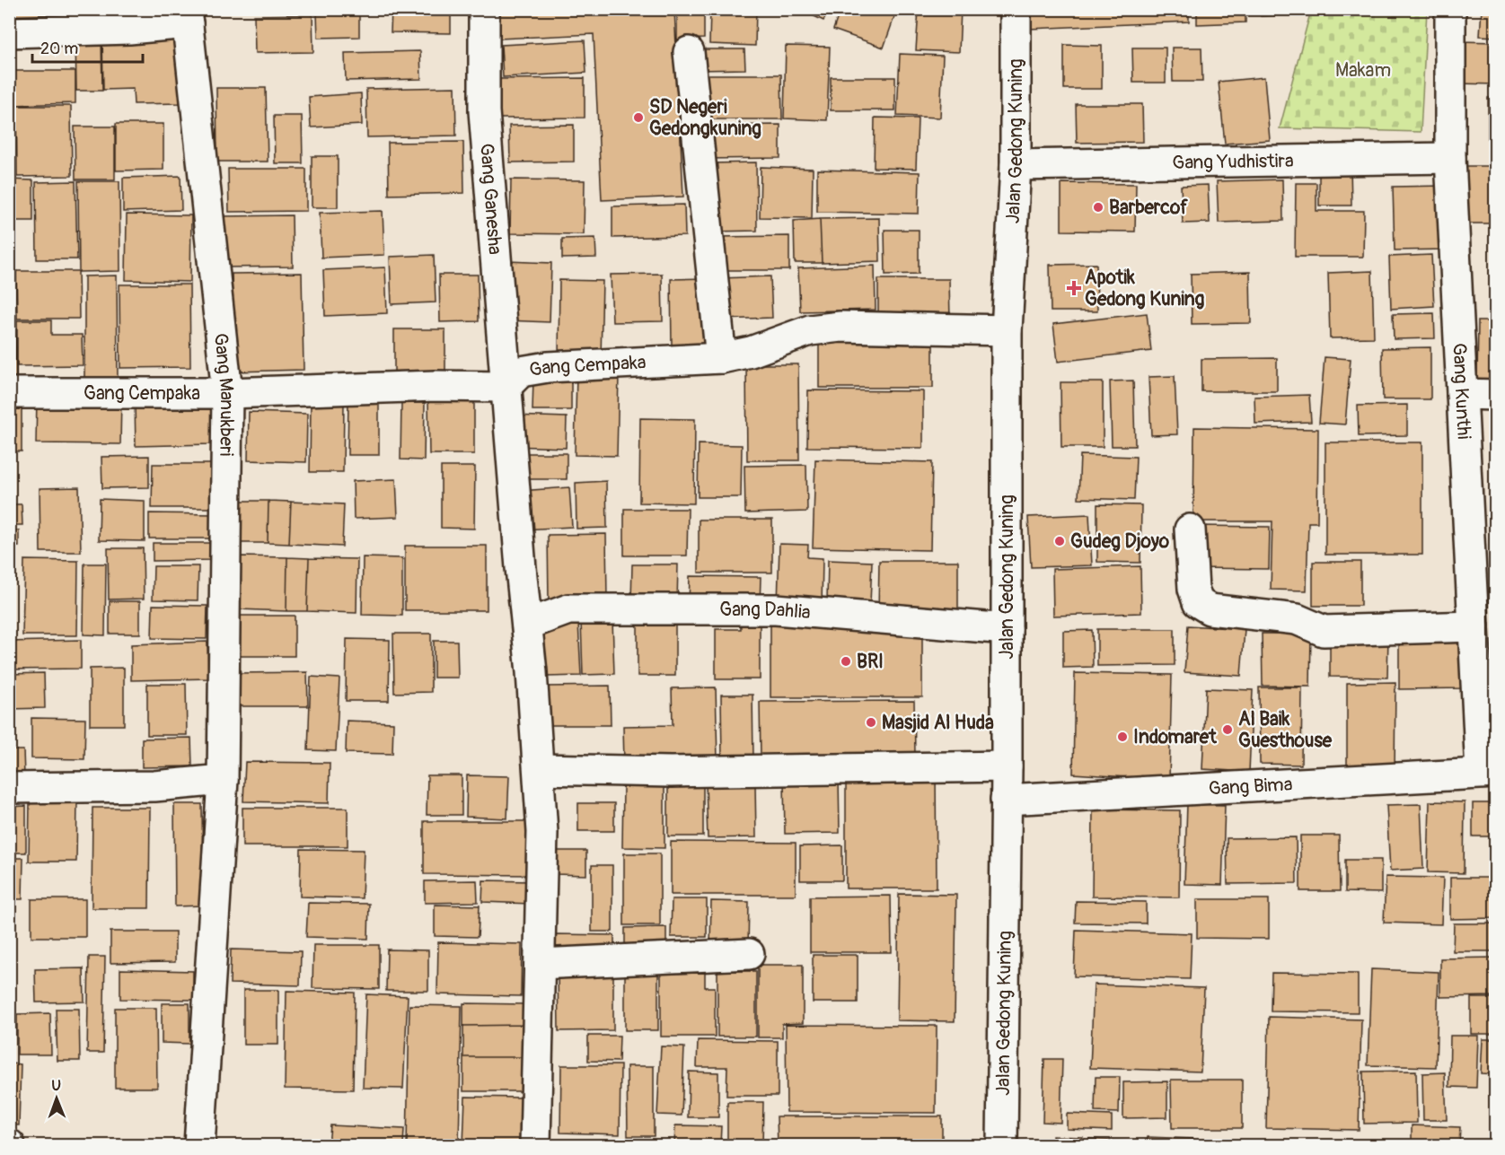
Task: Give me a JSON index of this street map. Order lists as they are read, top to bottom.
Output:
{
  "streets": {
    "street": [
      "Jalan Gedong Kuning",
      "Gang Yudhistira",
      "Gang Ganesha",
      "Gang Cempaka",
      "Gang Kunthi",
      "Gang Manukberi",
      "Gang Dahlia",
      "Gang Bima"
    ]
  },
  "crossings": [
    ["Jalan Gedong Kuning", "Gang Yudhistira"],
    ["Jalan Gedong Kuning", "Gang Cempaka"],
    ["Jalan Gedong Kuning", "Gang Dahlia"],
    ["Jalan Gedong Kuning", "Gang Bima"],
    ["Gang Yudhistira", "Gang Kunthi"],
    ["Gang Ganesha", "Gang Cempaka"],
    ["Gang Ganesha", "Gang Dahlia"],
    ["Gang Cempaka", "Gang Manukberi"],
    ["Gang Kunthi", "Gang Bima"]
  ],
  "parks": ["Makam"],
  "places": {
    "other": [
      "SD Negeri Gedongkuning",
      "Barbercof",
      "Gudeg Djoyo",
      "BRI",
      "Masjid Al Huda",
      "Al Baik Guesthouse",
      "Indomaret"
    ],
    "health": ["Apotik Gedong Kuning"]
  },
  "scale_bar": "20 m",
  "north": "top"
}
